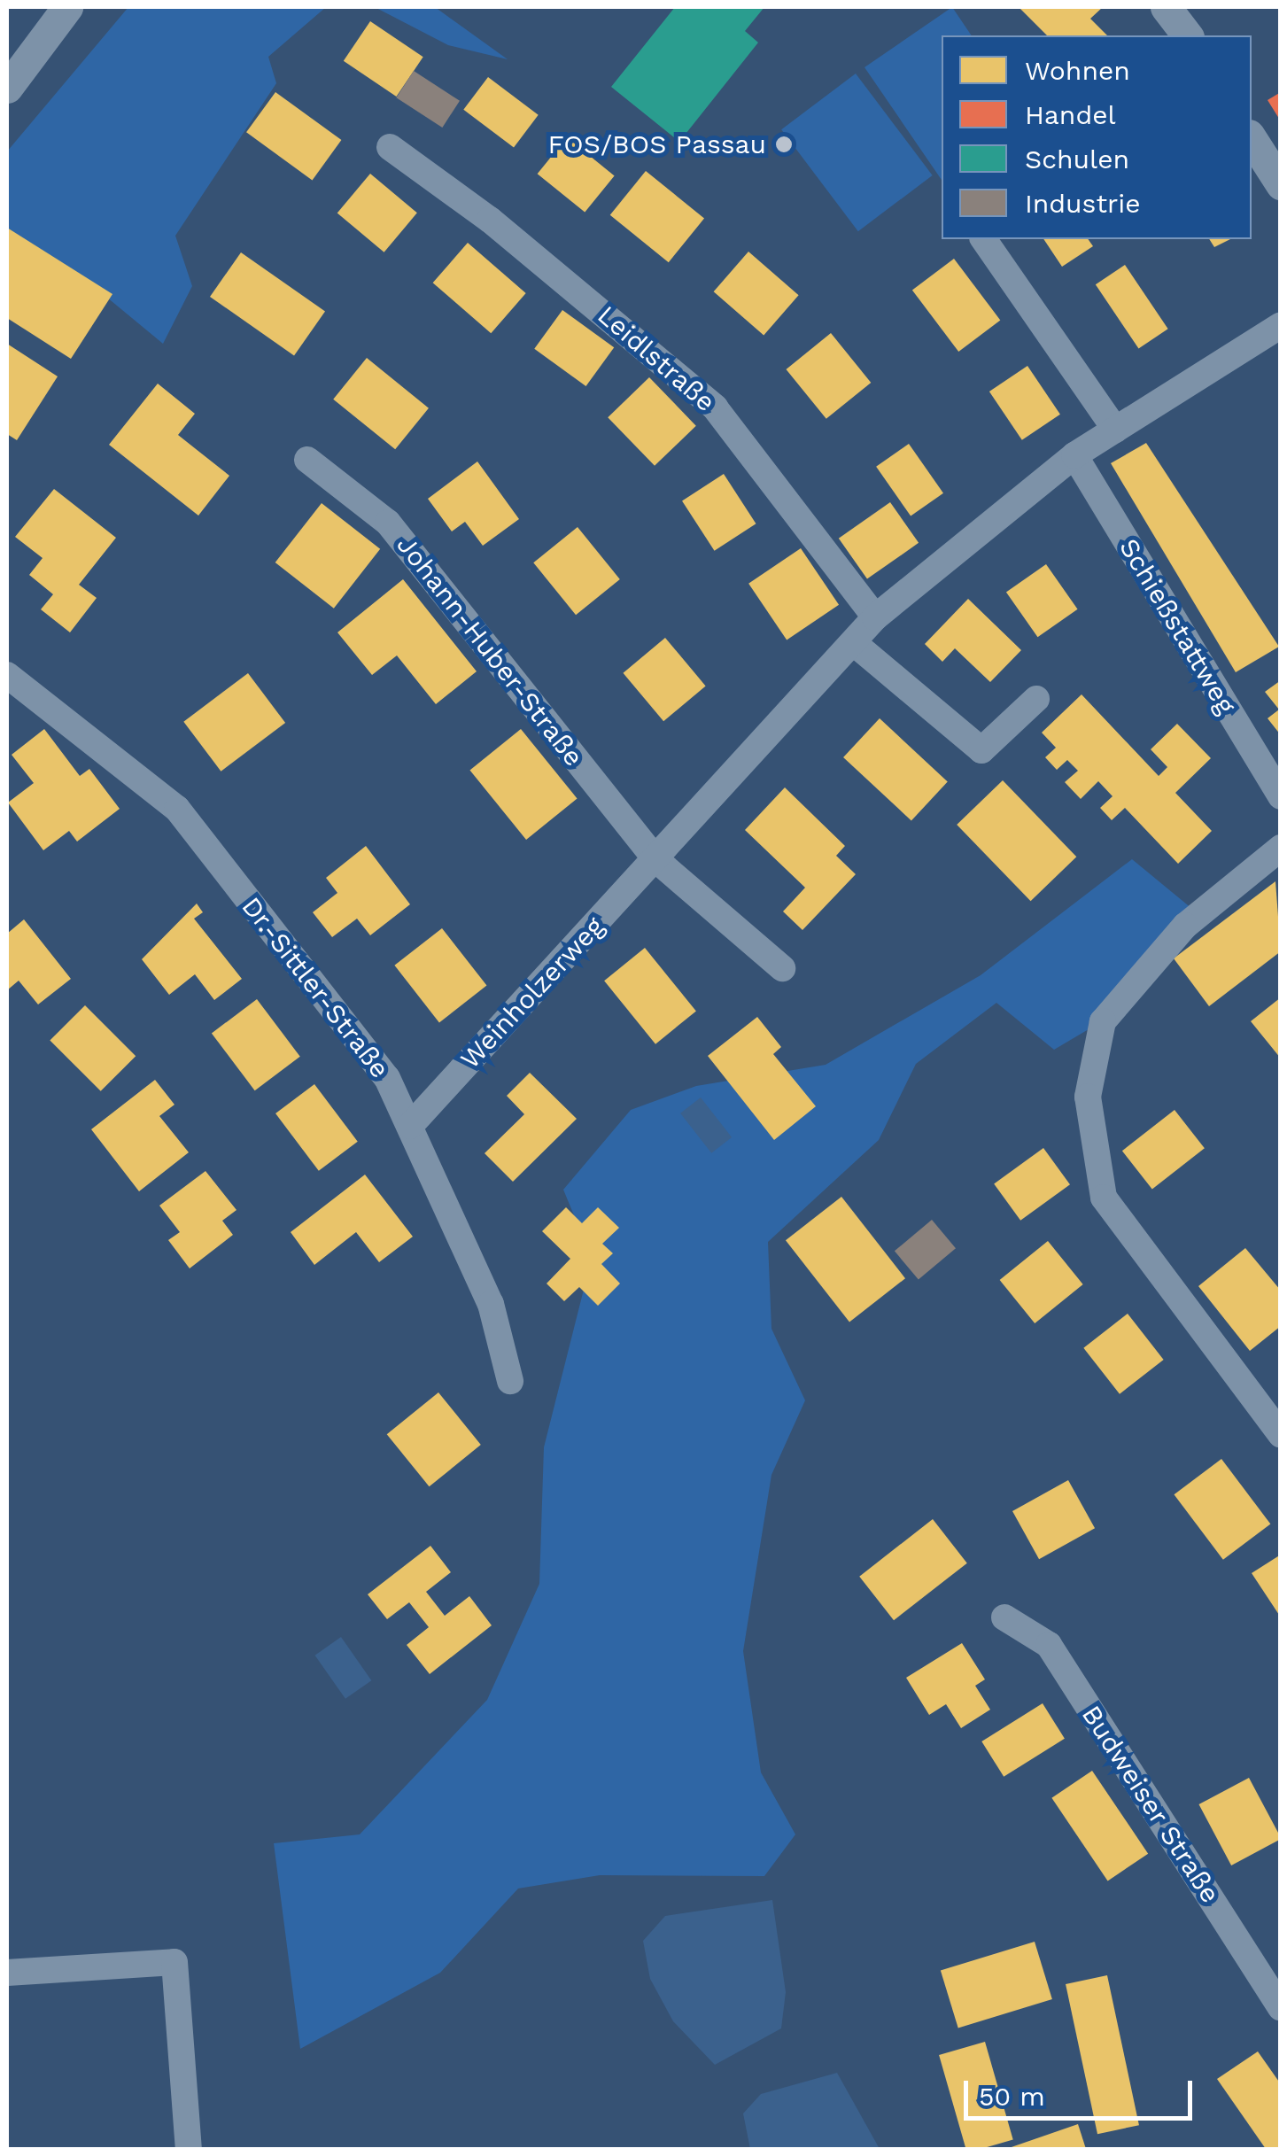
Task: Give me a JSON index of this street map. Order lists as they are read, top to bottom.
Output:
{
  "streets": {
    "street": [
      "Leidlstraße",
      "Schießstattweg",
      "Johann-Huber-Straße",
      "Dr.-Sittler-Straße",
      "Weinholzerweg",
      "Budweiser Straße"
    ]
  },
  "crossings": [
    ["Leidlstraße", "Weinholzerweg"],
    ["Schießstattweg", "Weinholzerweg"],
    ["Johann-Huber-Straße", "Weinholzerweg"],
    ["Dr.-Sittler-Straße", "Weinholzerweg"]
  ],
  "places": ["FOS/BOS Passau"],
  "legend": [
    "Wohnen",
    "Handel",
    "Schulen",
    "Industrie"
  ],
  "scale_bar": "50 m"
}
